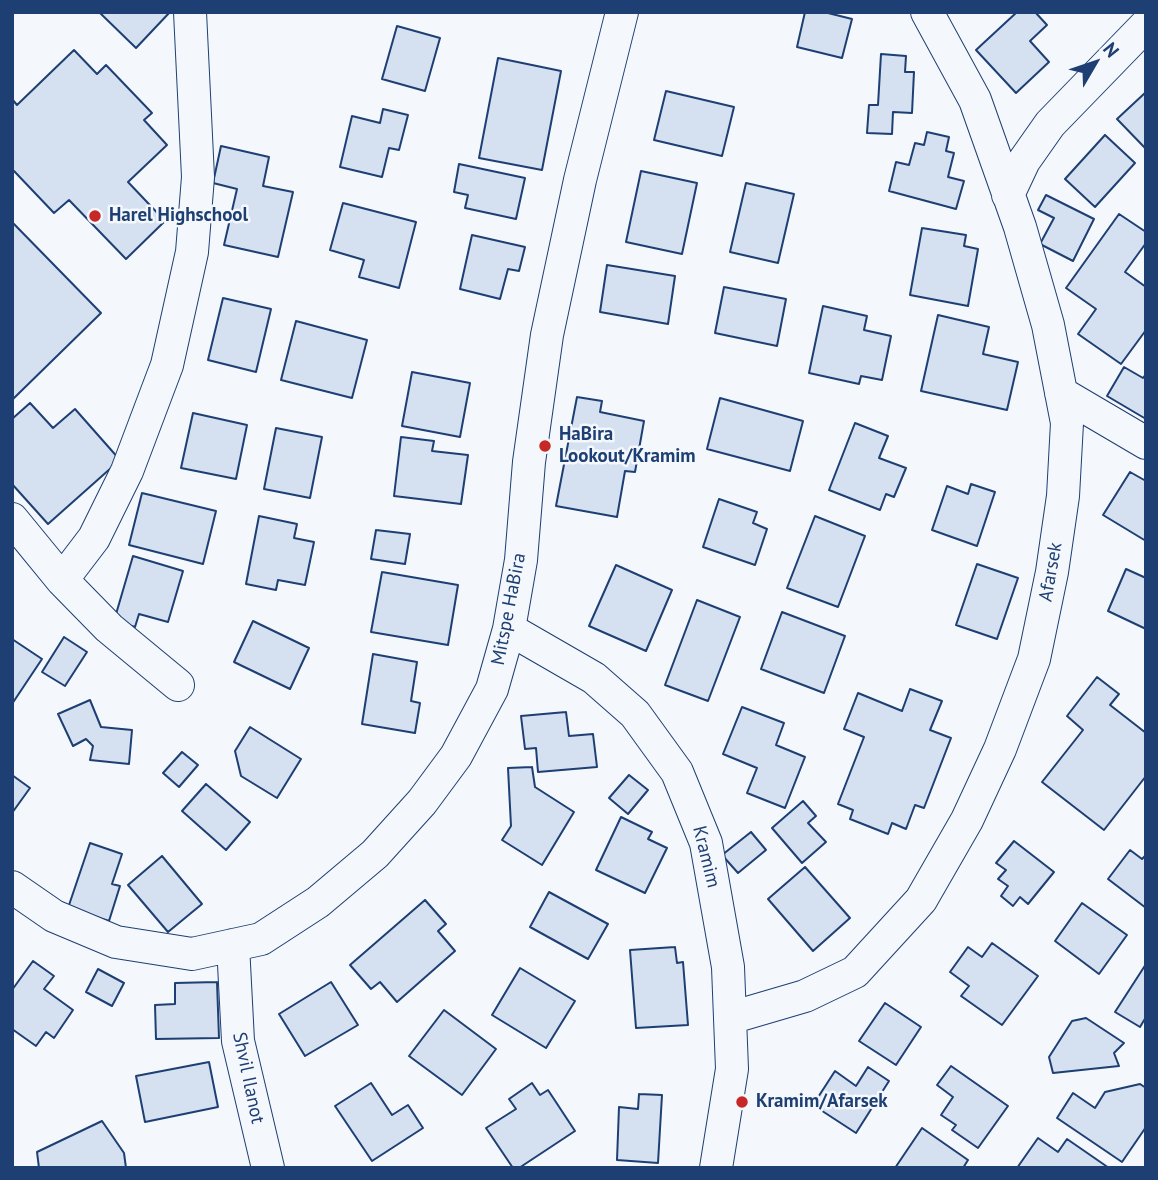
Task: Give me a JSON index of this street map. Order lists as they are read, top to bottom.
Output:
{
  "streets": {
    "street": [
      "Afarsek",
      "Mitspe HaBira",
      "Kramim",
      "Shvil Ilanot"
    ]
  },
  "crossings": [
    ["Afarsek", "Kramim"],
    ["Mitspe HaBira", "Kramim"],
    ["Mitspe HaBira", "Shvil Ilanot"]
  ],
  "places": ["Harel Highschool", "HaBira Lookout/Kramim", "Kramim/Afarsek"],
  "north": "top right"
}
